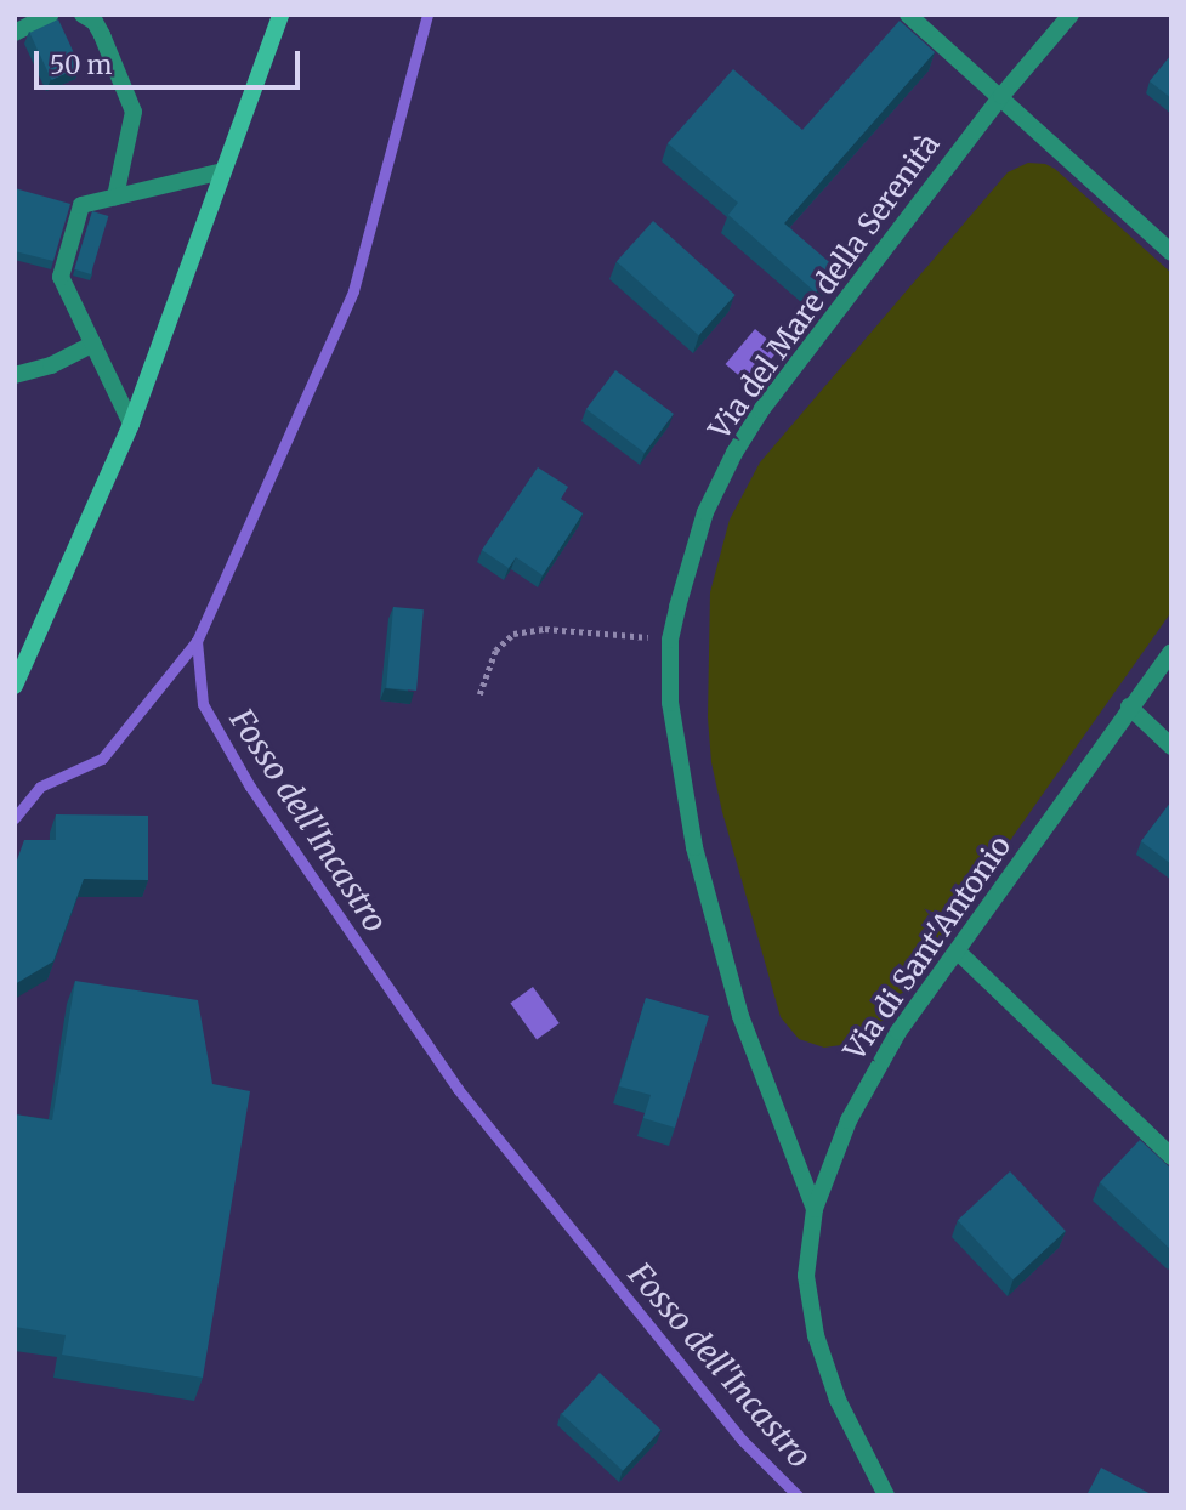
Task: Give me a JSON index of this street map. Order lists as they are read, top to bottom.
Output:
{
  "streets": {
    "street": ["Via del Mare della Serenità", "Via di Sant'Antonio"]
  },
  "crossings": [
    ["Via del Mare della Serenità", "Via di Sant'Antonio"]
  ],
  "water": ["Fosso dell'Incastro"],
  "scale_bar": "50 m"
}
